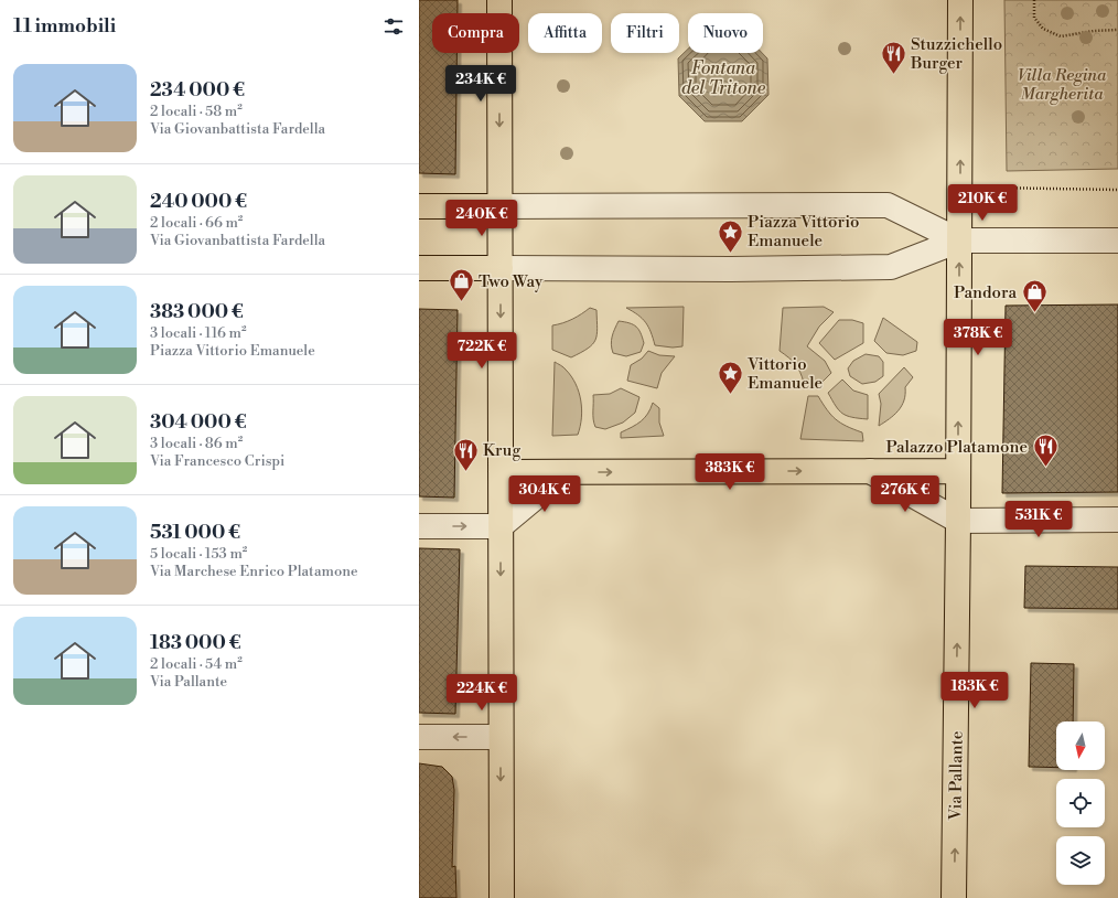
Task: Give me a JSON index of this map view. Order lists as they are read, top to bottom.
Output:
{
  "streets": {
    "main road": ["Via Pallante"]
  },
  "one_way": ["Via Pallante"],
  "water": ["Fontana del Tritone"],
  "parks": ["Villa Regina Margherita"],
  "places": {
    "restaurant": ["Stuzzichello Burger", "Palazzo Platamone", "Krug"],
    "place": ["Piazza Vittorio Emanuele", "Vittorio Emanuele"],
    "shop": ["Two Way", "Pandora"]
  },
  "north": "bottom",
  "page": {
    "heading": "11 immobili",
    "chip": [
      "Compra",
      "Affitta",
      "Filtri",
      "Nuovo"
    ],
    "list": [
      {
        "name": "234 000 €",
        "note": "2 locali · 58 m² · Via Giovanbattista Fardella"
      },
      {
        "name": "240 000 €",
        "note": "2 locali · 66 m² · Via Giovanbattista Fardella"
      },
      {
        "name": "383 000 €",
        "note": "3 locali · 116 m² · Piazza Vittorio Emanuele"
      },
      {
        "name": "304 000 €",
        "note": "3 locali · 86 m² · Via Francesco Crispi"
      },
      {
        "name": "531 000 €",
        "note": "5 locali · 153 m² · Via Marchese Enrico Platamone"
      },
      {
        "name": "183 000 €",
        "note": "2 locali · 54 m² · Via Pallante"
      }
    ],
    "price": [
      "234K €",
      "210K €",
      "240K €",
      "378K €",
      "722K €",
      "383K €",
      "304K €",
      "276K €",
      "531K €",
      "183K €",
      "224K €"
    ]
  }
}
